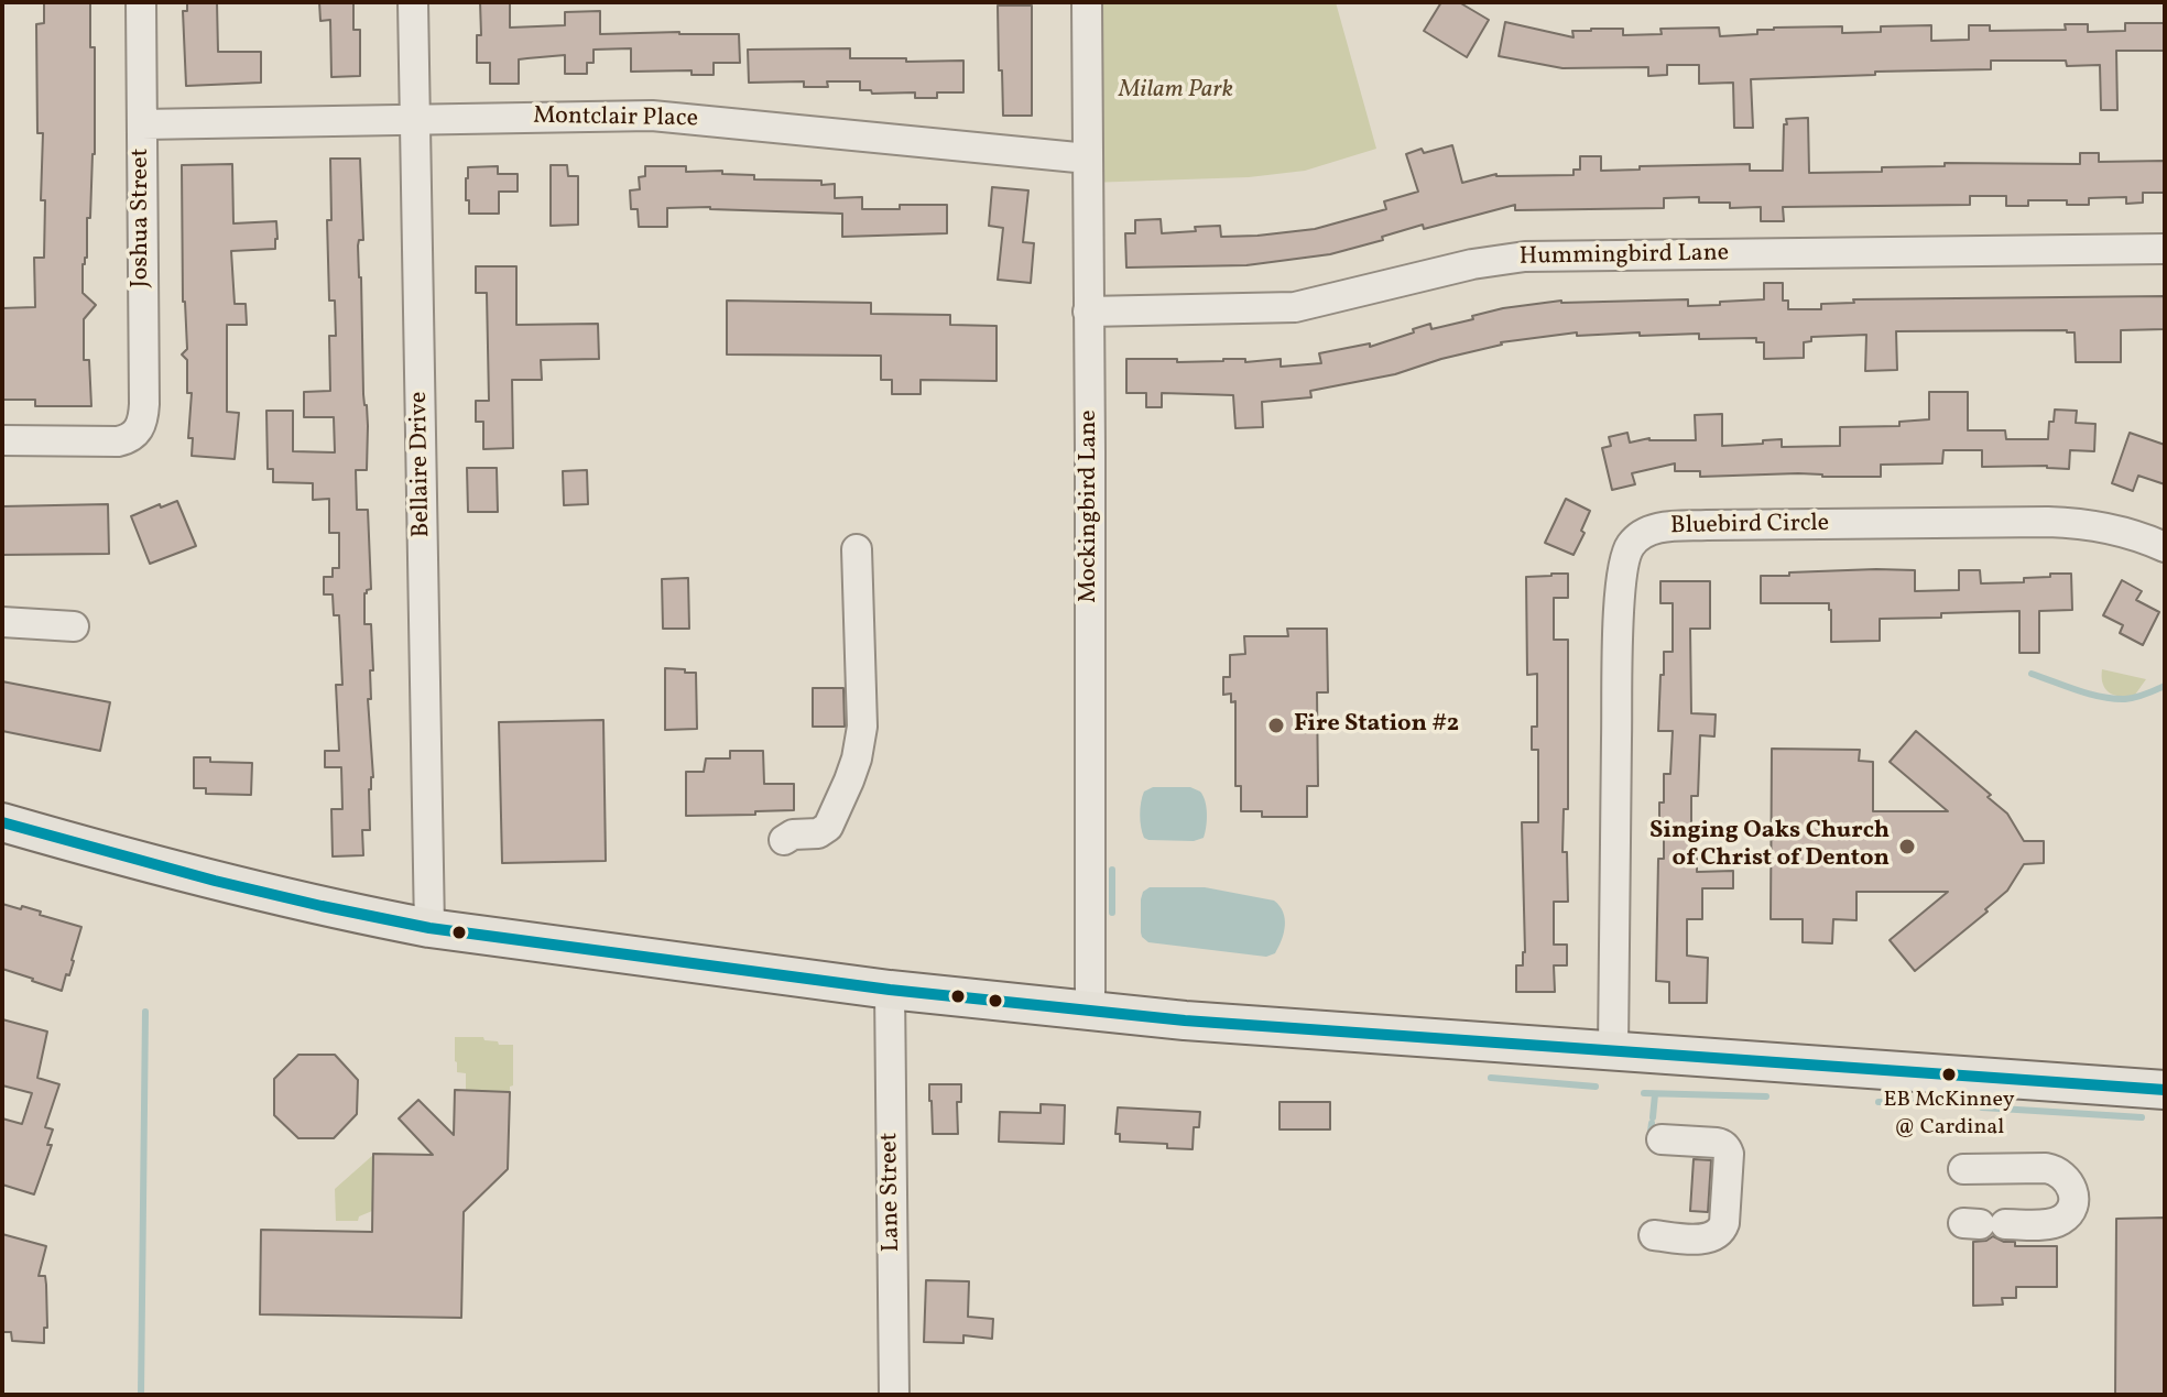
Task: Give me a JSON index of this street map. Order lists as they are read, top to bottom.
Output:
{
  "streets": {
    "street": [
      "Montclair Place",
      "Joshua Street",
      "Hummingbird Lane",
      "Bellaire Drive",
      "Mockingbird Lane",
      "Bluebird Circle",
      "Lane Street"
    ]
  },
  "crossings": [
    ["Montclair Place", "Joshua Street"],
    ["Montclair Place", "Bellaire Drive"],
    ["Montclair Place", "Mockingbird Lane"],
    ["Hummingbird Lane", "Mockingbird Lane"]
  ],
  "parks": ["Milam Park"],
  "places": ["Fire Station #2", "Singing Oaks Church of Christ of Denton", "EB McKinney @ Cardinal"]
}
